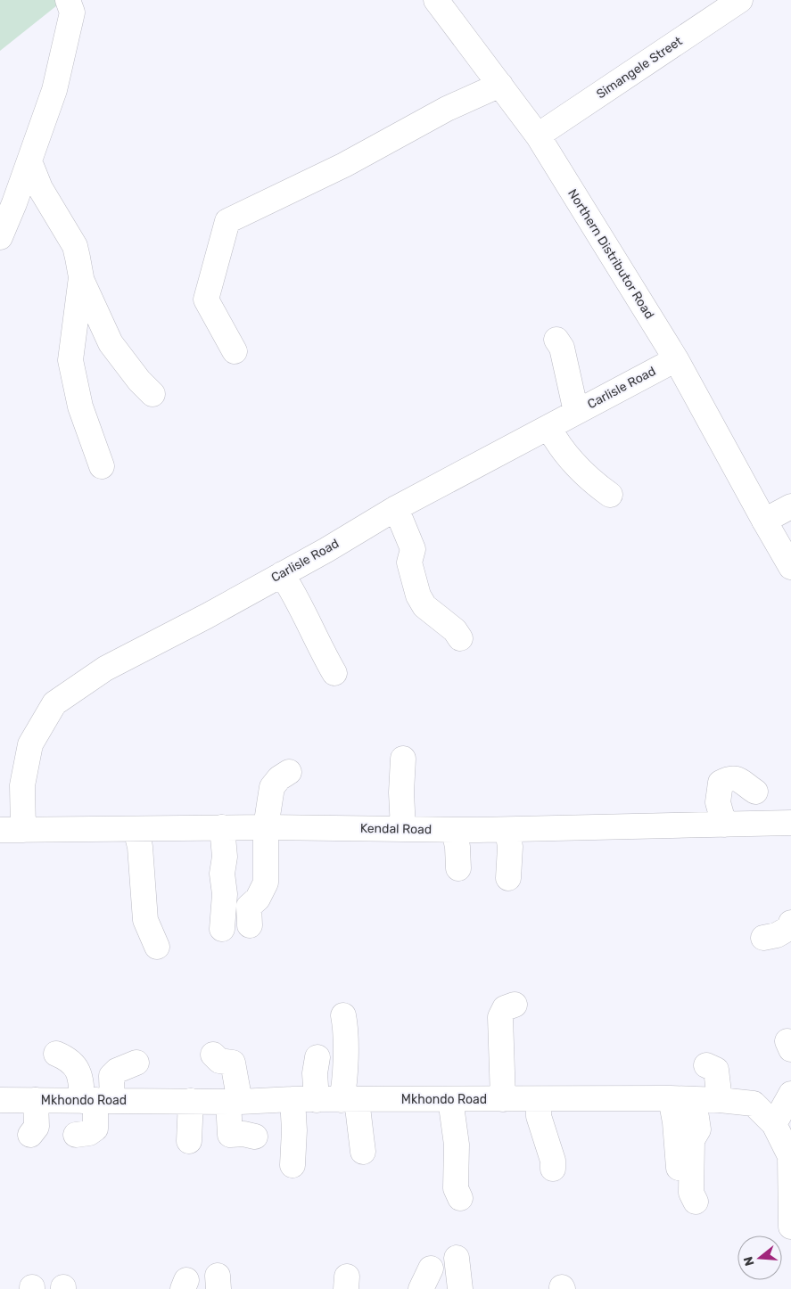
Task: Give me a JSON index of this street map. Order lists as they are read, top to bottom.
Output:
{
  "streets": {
    "street": [
      "Simangele Street",
      "Northern Distributor Road",
      "Carlisle Road",
      "Kendal Road",
      "Mkhondo Road"
    ]
  },
  "crossings": [
    ["Simangele Street", "Northern Distributor Road"],
    ["Northern Distributor Road", "Carlisle Road"],
    ["Carlisle Road", "Kendal Road"]
  ],
  "north": "left"
}
